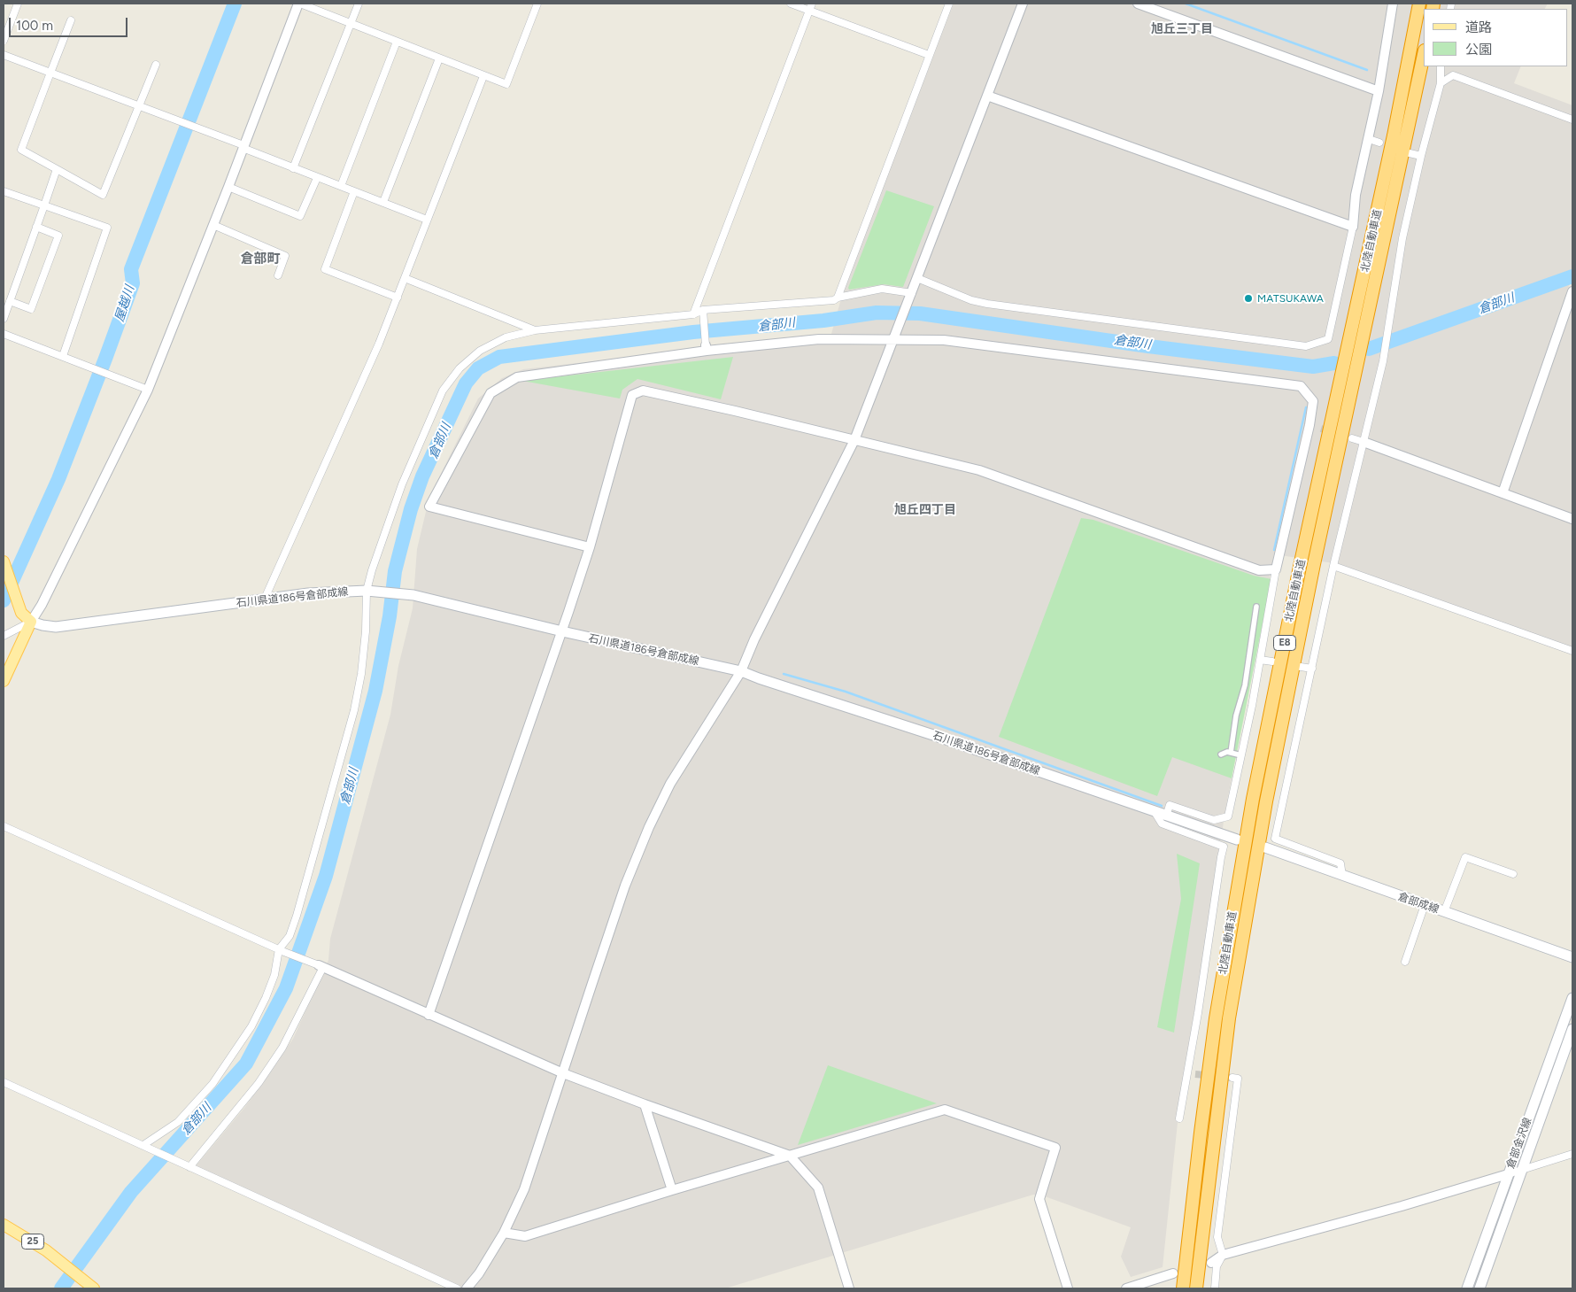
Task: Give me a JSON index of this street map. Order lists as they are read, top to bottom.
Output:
{
  "streets": {
    "highway": ["北陸自動車道", "E8"],
    "main road": [
      "石川県道186号倉部成線",
      "倉部成線",
      "倉部金沢線",
      "25"
    ]
  },
  "districts": ["旭丘三丁目", "倉部町", "旭丘四丁目"],
  "water": ["屋越川", "倉部川"],
  "places": ["MATSUKAWA"],
  "legend": ["道路", "公園"],
  "scale_bar": "100 m"
}
